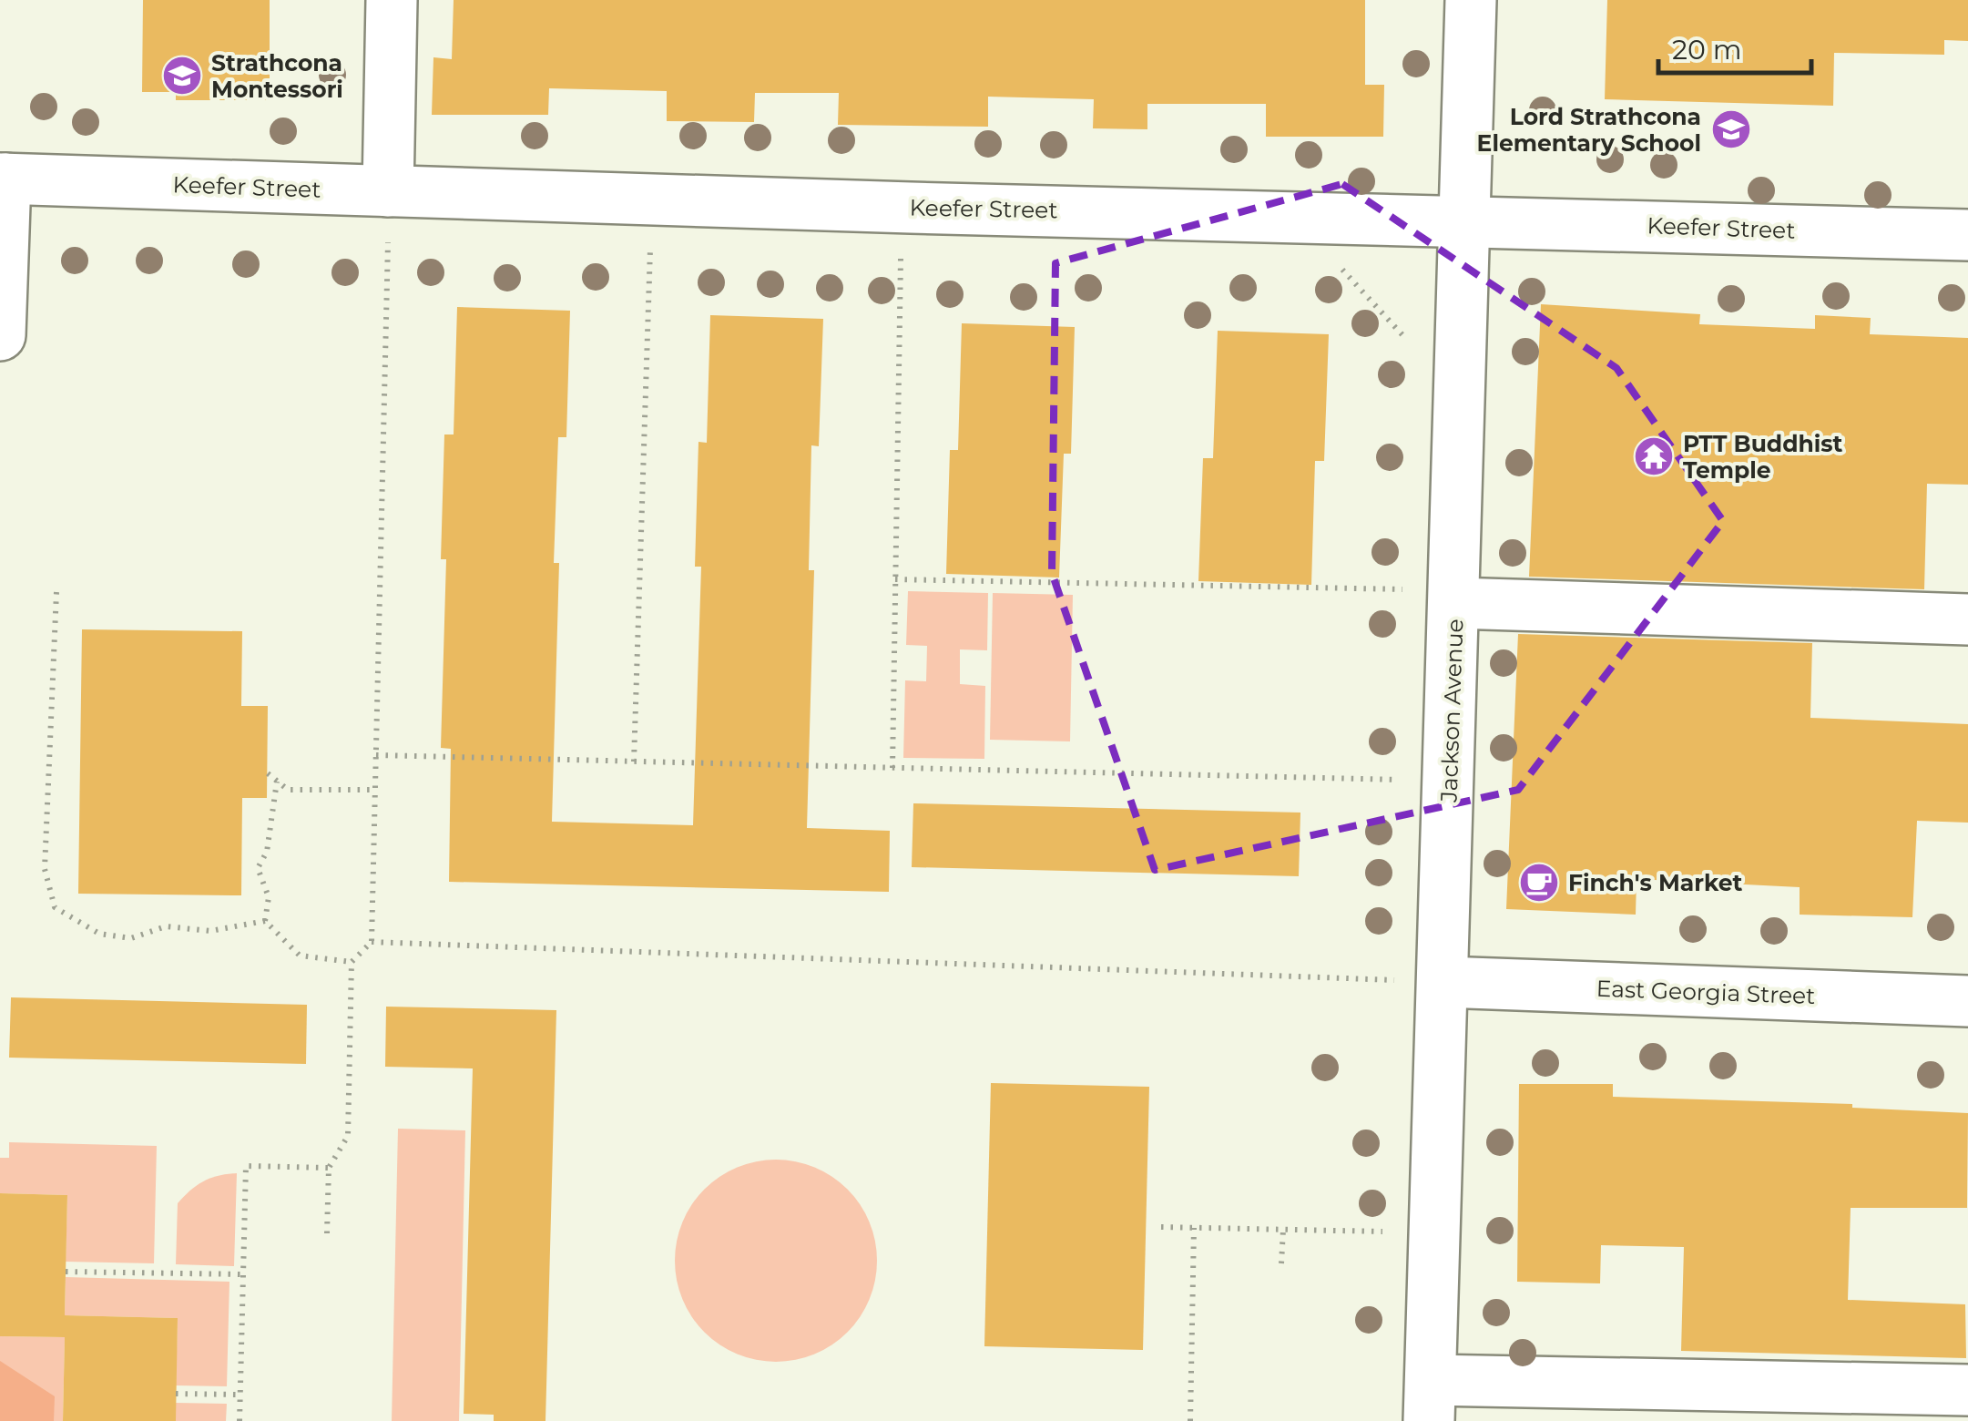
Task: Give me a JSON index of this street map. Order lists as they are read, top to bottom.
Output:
{
  "streets": {
    "street": ["Keefer Street", "Jackson Avenue", "East Georgia Street"]
  },
  "crossings": [
    ["Keefer Street", "Jackson Avenue"],
    ["Jackson Avenue", "East Georgia Street"]
  ],
  "places": {
    "school or university": ["Strathcona Montessori", "Lord Strathcona Elementary School"],
    "temple": ["PTT Buddhist Temple"],
    "cafe": ["Finch's Market"]
  },
  "scale_bar": "20 m"
}
